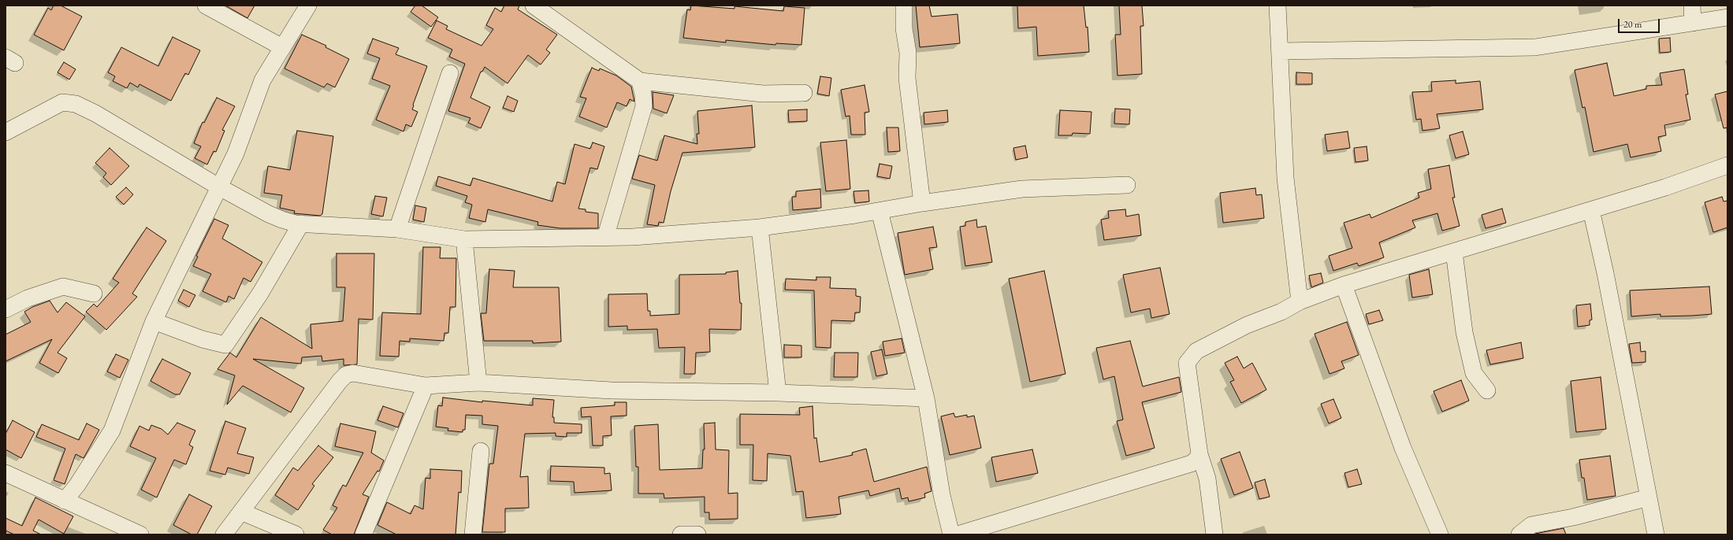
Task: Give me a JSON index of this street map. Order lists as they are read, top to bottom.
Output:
{
  "scale_bar": "20 m"
}
